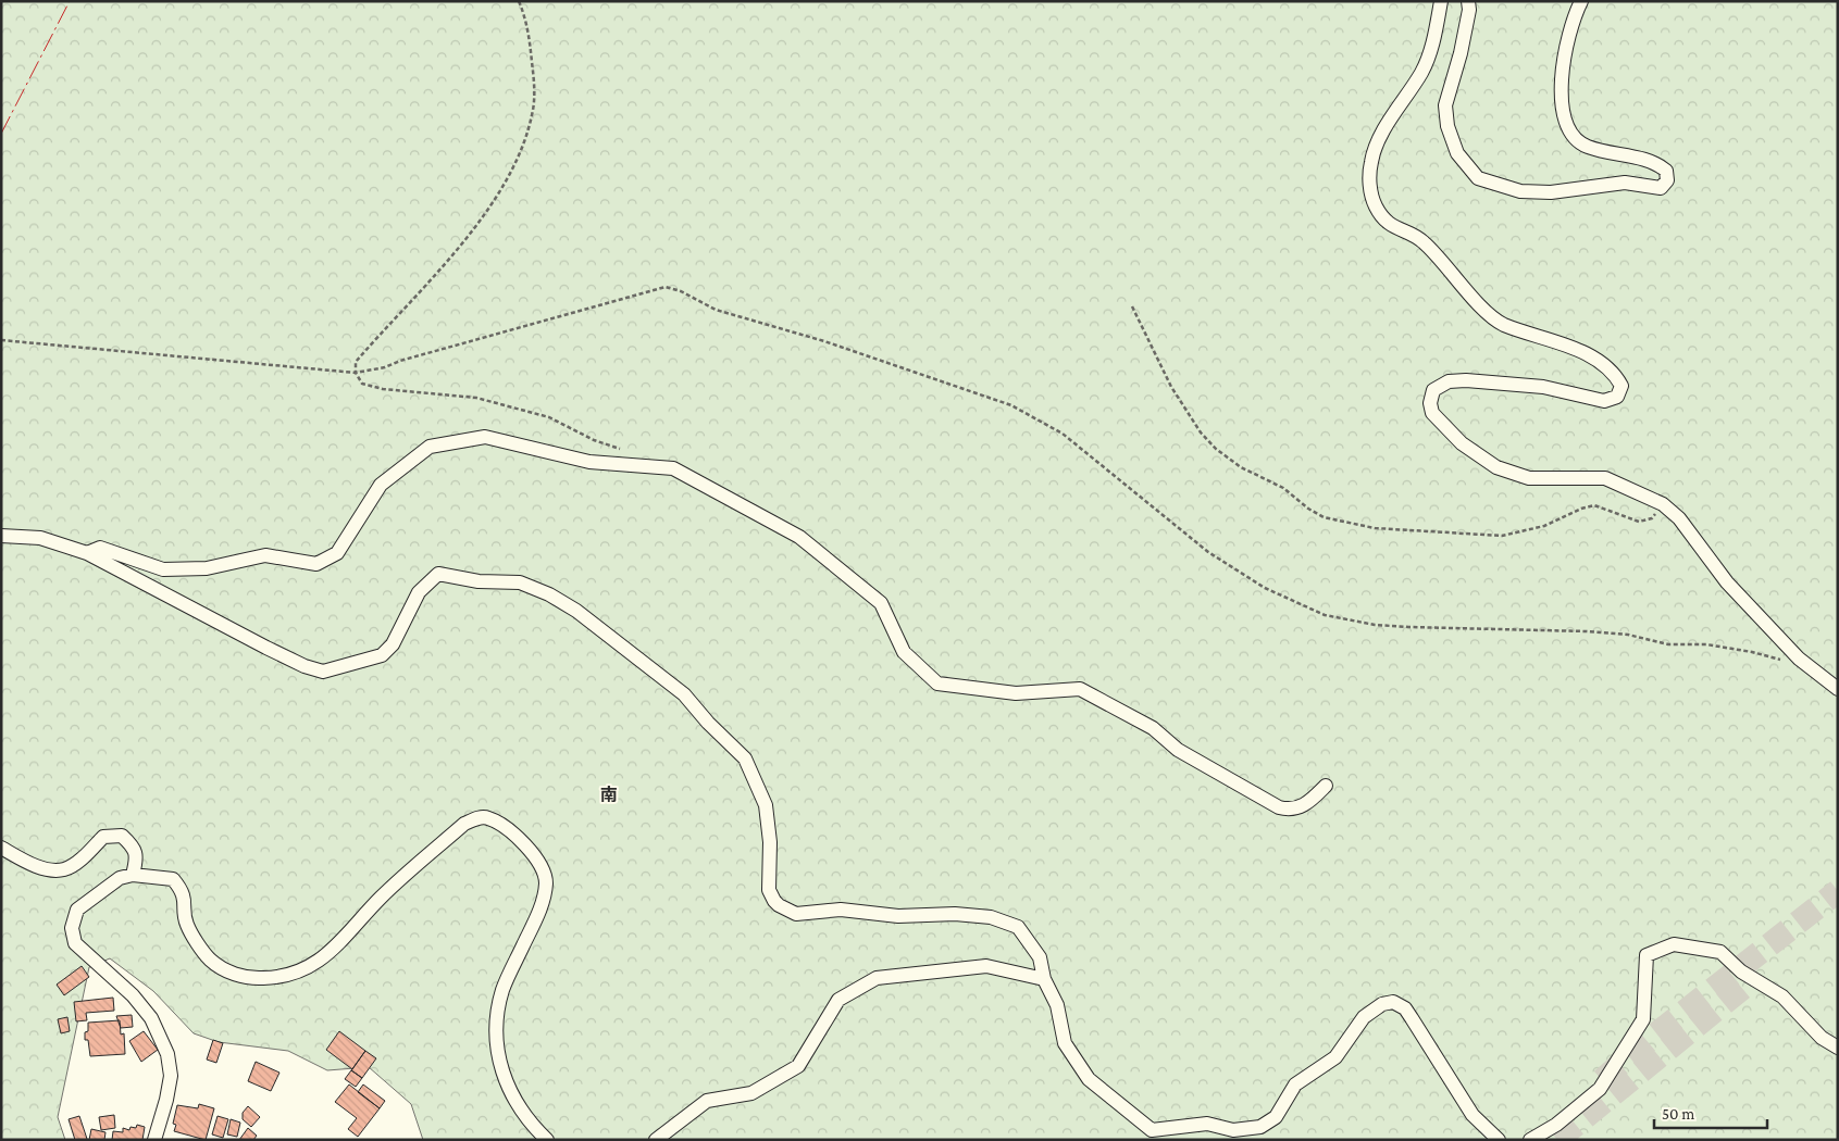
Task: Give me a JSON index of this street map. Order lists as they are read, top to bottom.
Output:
{
  "districts": ["南"],
  "scale_bar": "50 m"
}
